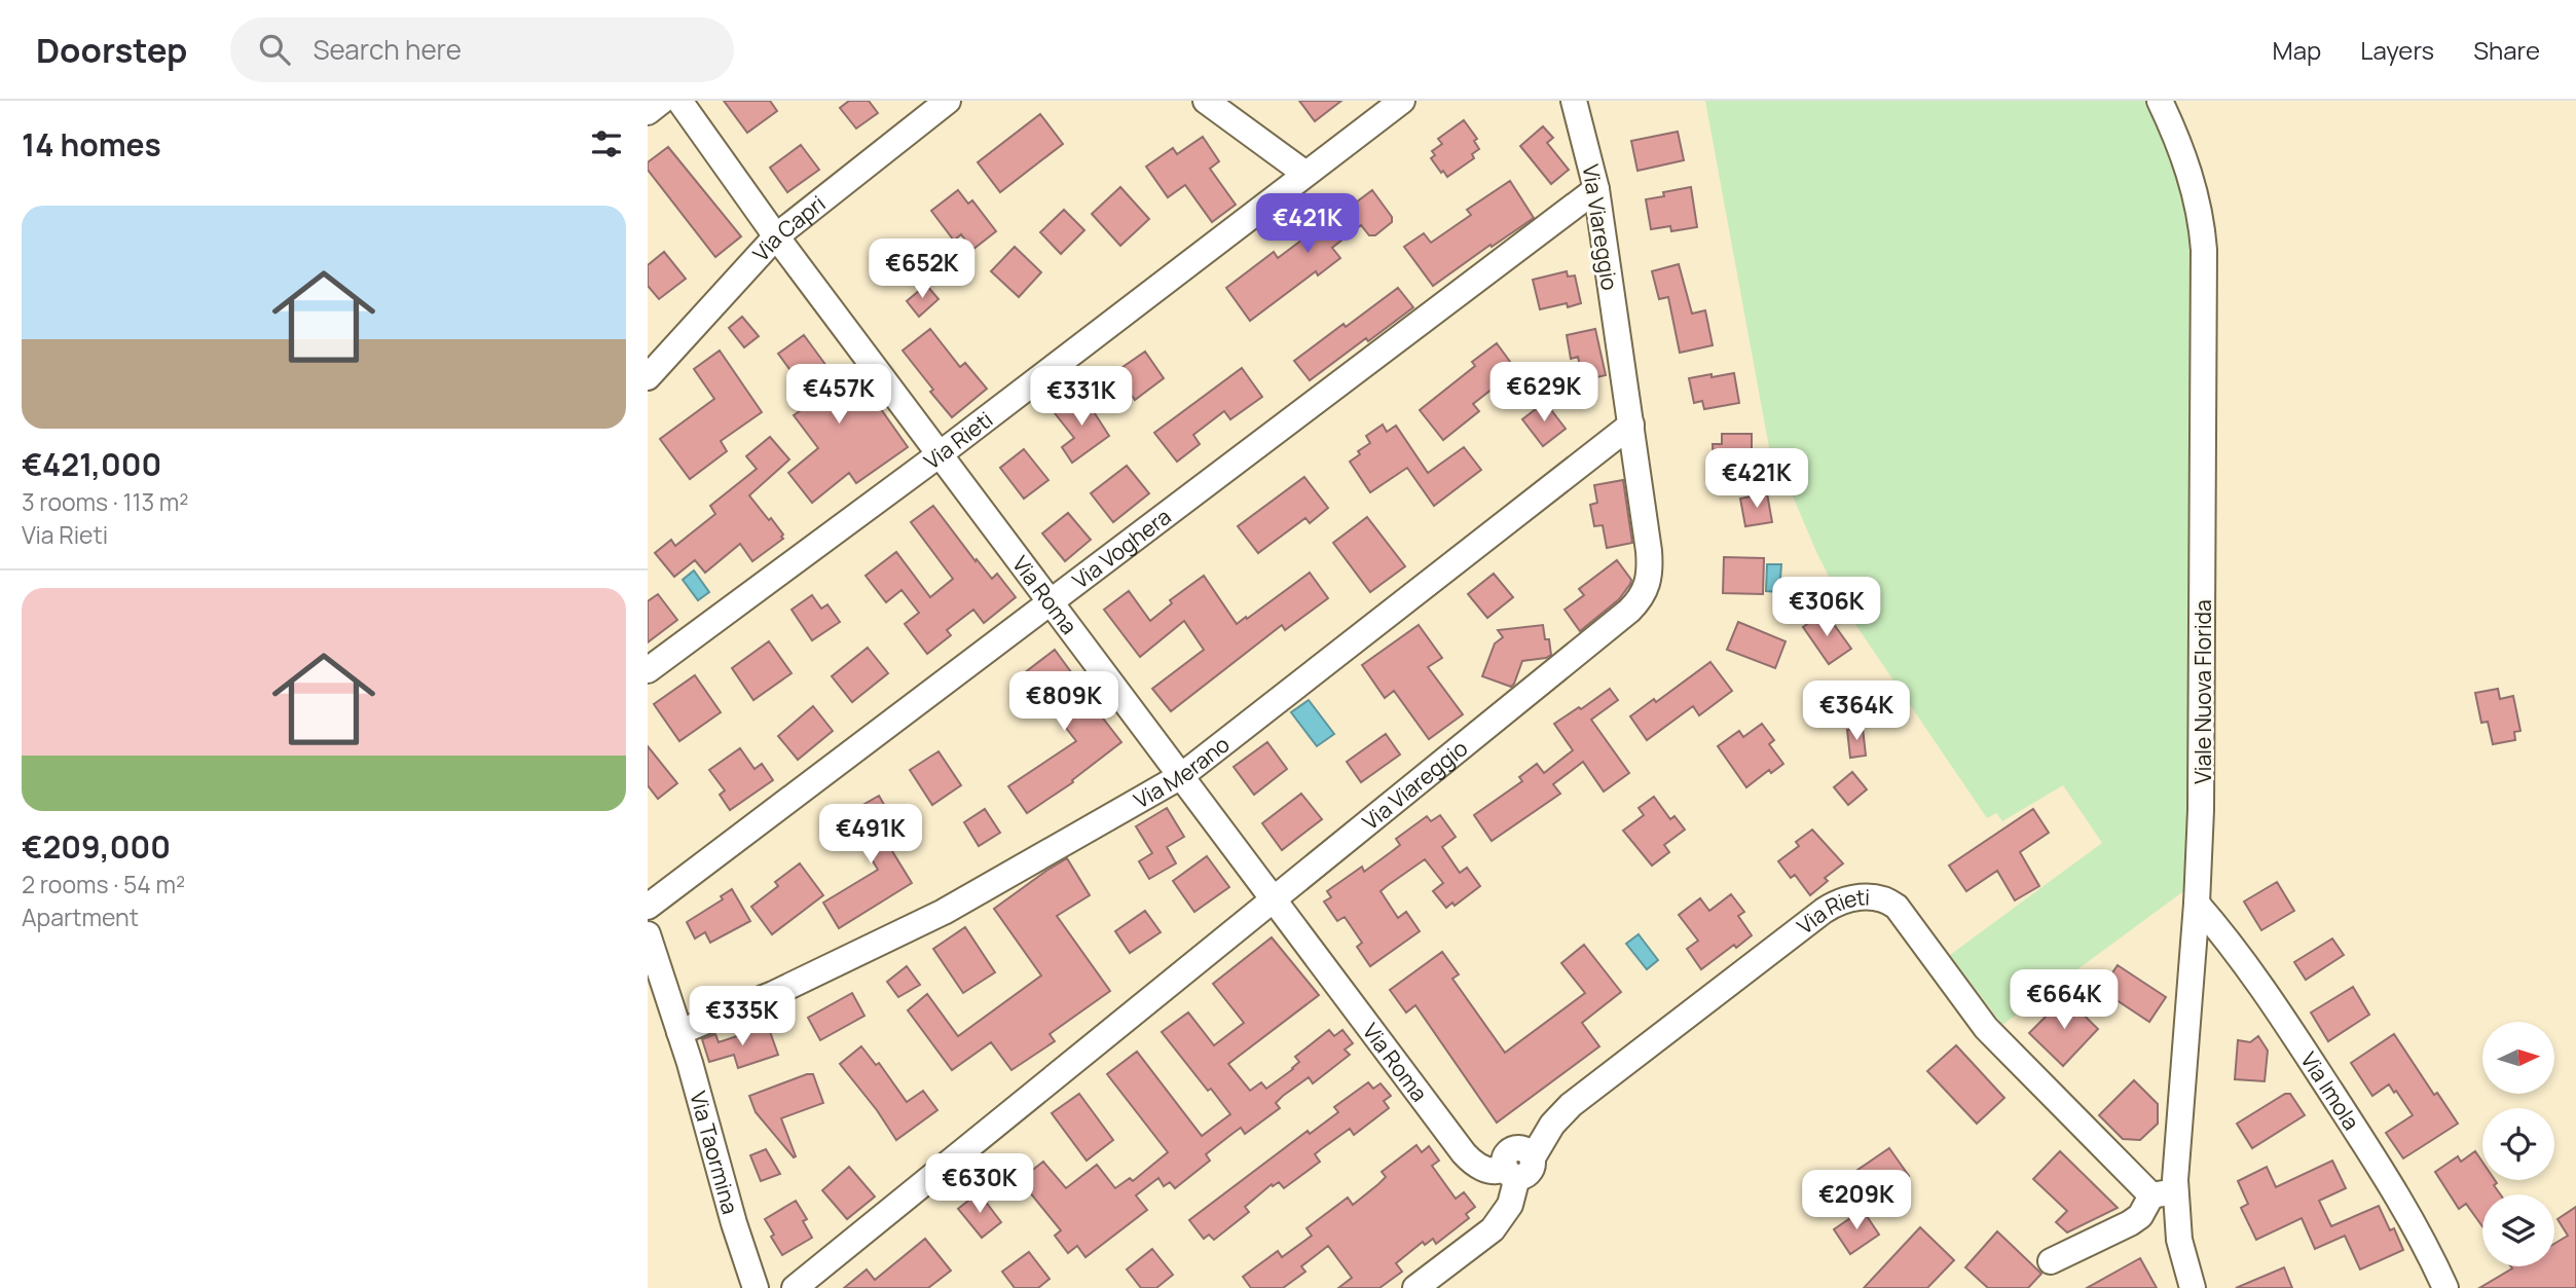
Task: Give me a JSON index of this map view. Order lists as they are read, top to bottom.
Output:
{
  "streets": {
    "street": [
      "Via Viareggio",
      "Via Capri",
      "Via Rieti",
      "Via Voghera",
      "Via Roma",
      "Viale Nuova Florida",
      "Via Merano",
      "Via Imola",
      "Via Taormina"
    ]
  },
  "crossings": [
    ["Via Viareggio", "Via Voghera"],
    ["Via Viareggio", "Via Roma"],
    ["Via Viareggio", "Via Merano"],
    ["Via Capri", "Via Roma"],
    ["Via Rieti", "Via Roma"],
    ["Via Rieti", "Viale Nuova Florida"],
    ["Via Voghera", "Via Roma"],
    ["Via Roma", "Via Merano"],
    ["Viale Nuova Florida", "Via Imola"],
    ["Via Merano", "Via Taormina"]
  ],
  "north": "right",
  "page": {
    "header": "Doorstep",
    "search": "Search here",
    "nav": ["Map", "Layers", "Share"],
    "heading": "14 homes",
    "list": [
      {
        "name": "€421,000",
        "note": "3 rooms · 113 m² · Via Rieti"
      },
      {
        "name": "€209,000",
        "note": "2 rooms · 54 m² · Apartment"
      }
    ],
    "price": [
      "€421K",
      "€652K",
      "€629K",
      "€457K",
      "€331K",
      "€421K",
      "€306K",
      "€809K",
      "€364K",
      "€491K",
      "€664K",
      "€335K",
      "€630K",
      "€209K"
    ]
  }
}
